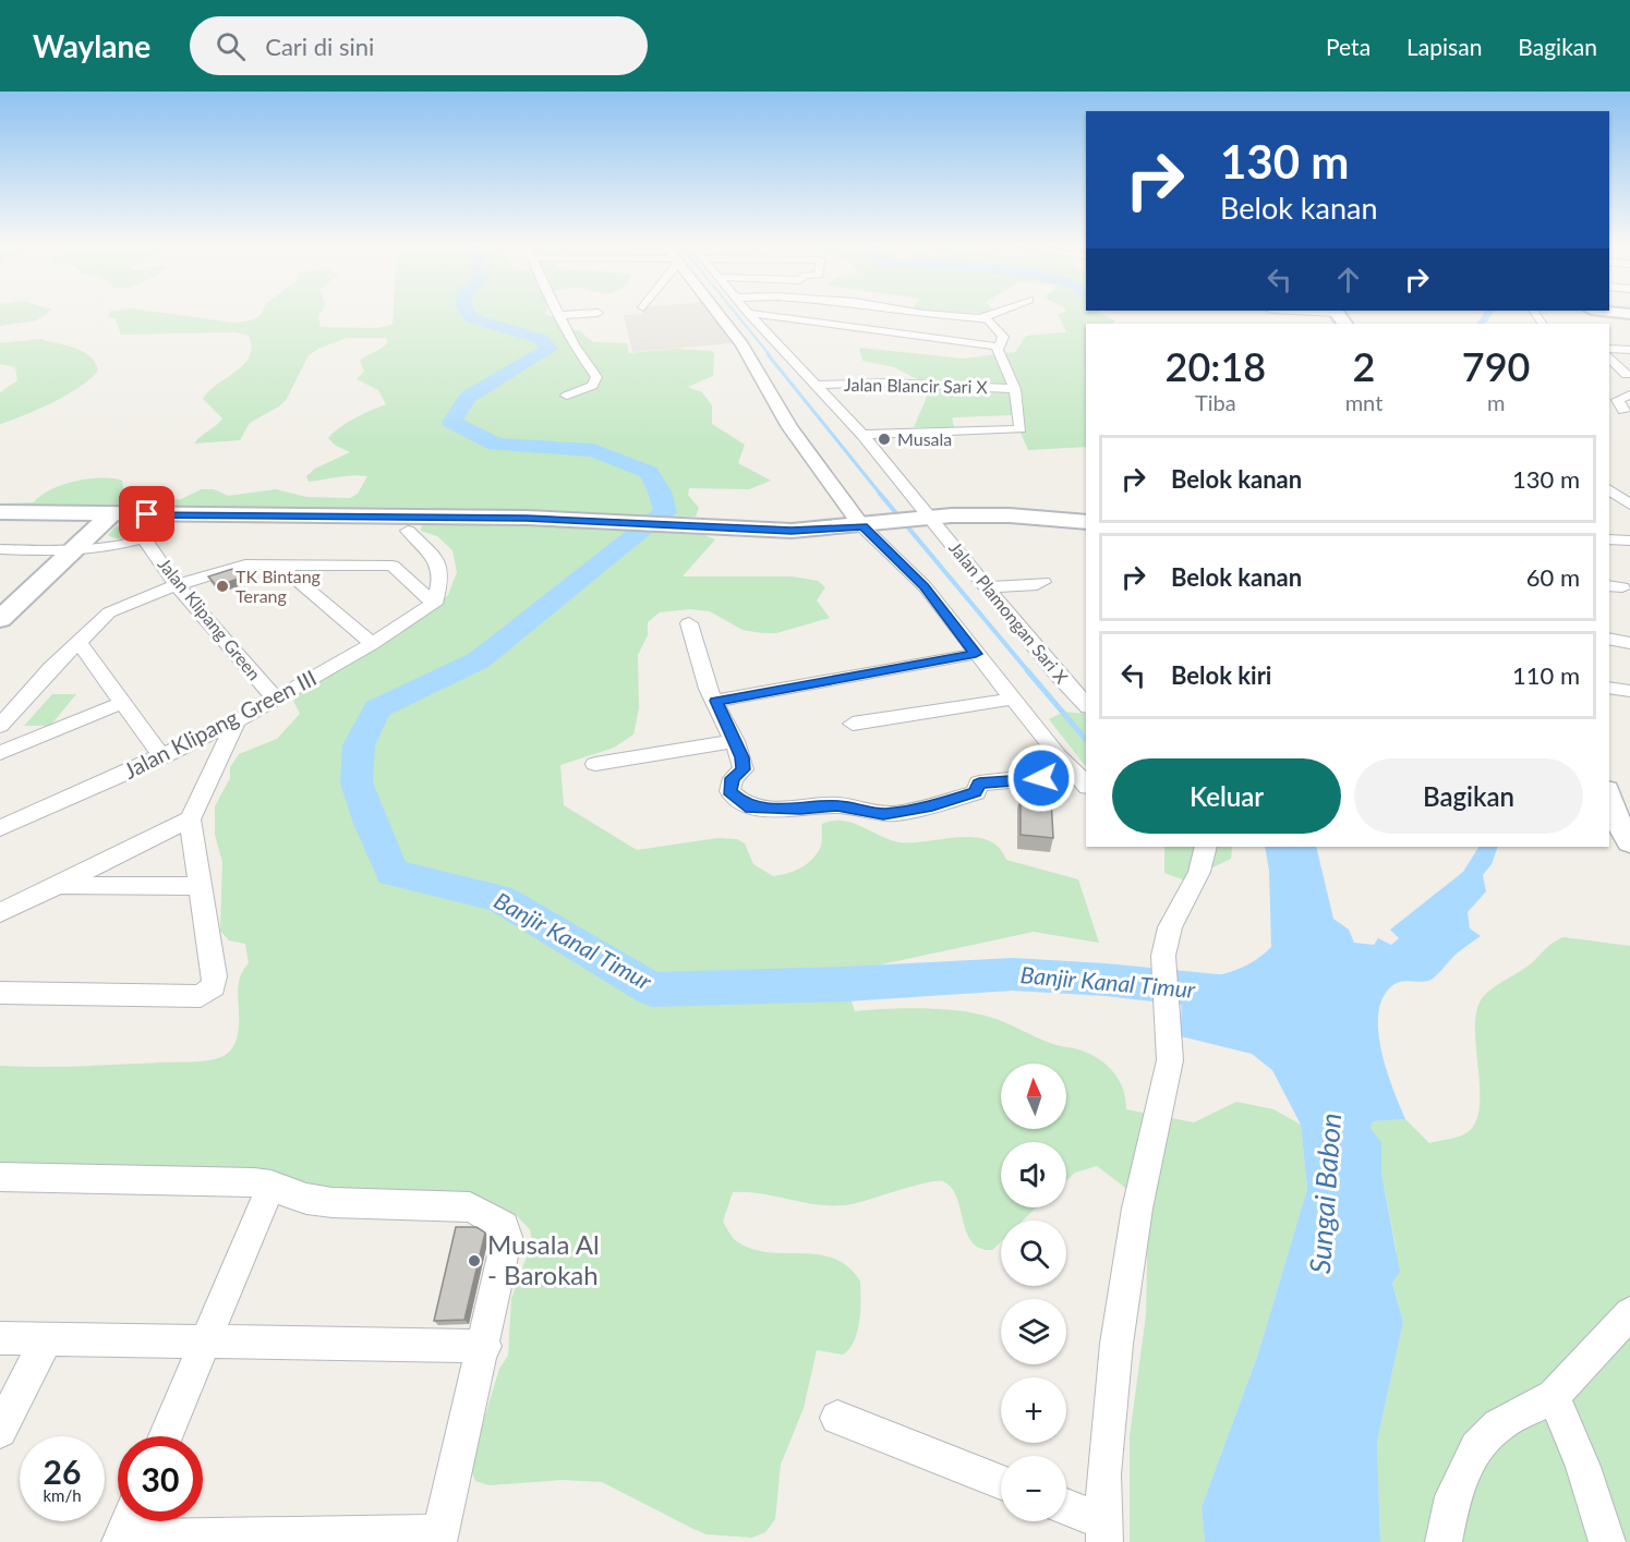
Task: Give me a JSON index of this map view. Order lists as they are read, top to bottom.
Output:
{
  "streets": {
    "street": [
      "Jalan Blancir Sari X",
      "Jalan Plamongan Sari X",
      "Jalan Klipang Green",
      "Jalan Klipang Green III"
    ]
  },
  "crossings": [
    ["Jalan Blancir Sari X", "Jalan Plamongan Sari X"],
    ["Jalan Klipang Green", "Jalan Klipang Green III"]
  ],
  "water": ["Banjir Kanal Timur", "Sungai Babon"],
  "places": ["Musala", "TK Bintang Terang", "Musala Al - Barokah"],
  "north": "top",
  "page": {
    "header": "Waylane",
    "search": "Cari di sini",
    "nav": ["Peta", "Lapisan", "Bagikan"],
    "turn": ["130 m", "Belok kanan"],
    "eta": [
      "20:18",
      "Tiba",
      "2",
      "mnt",
      "790",
      "m"
    ],
    "list": [
      {
        "name": "Belok kanan",
        "value": "130 m"
      },
      {
        "name": "Belok kanan",
        "value": "60 m"
      },
      {
        "name": "Belok kiri",
        "value": "110 m"
      }
    ],
    "buttons": ["Keluar", "Bagikan"],
    "map_buttons": ["+", "−"],
    "speed": "26 km/h",
    "limit": "30"
  }
}
